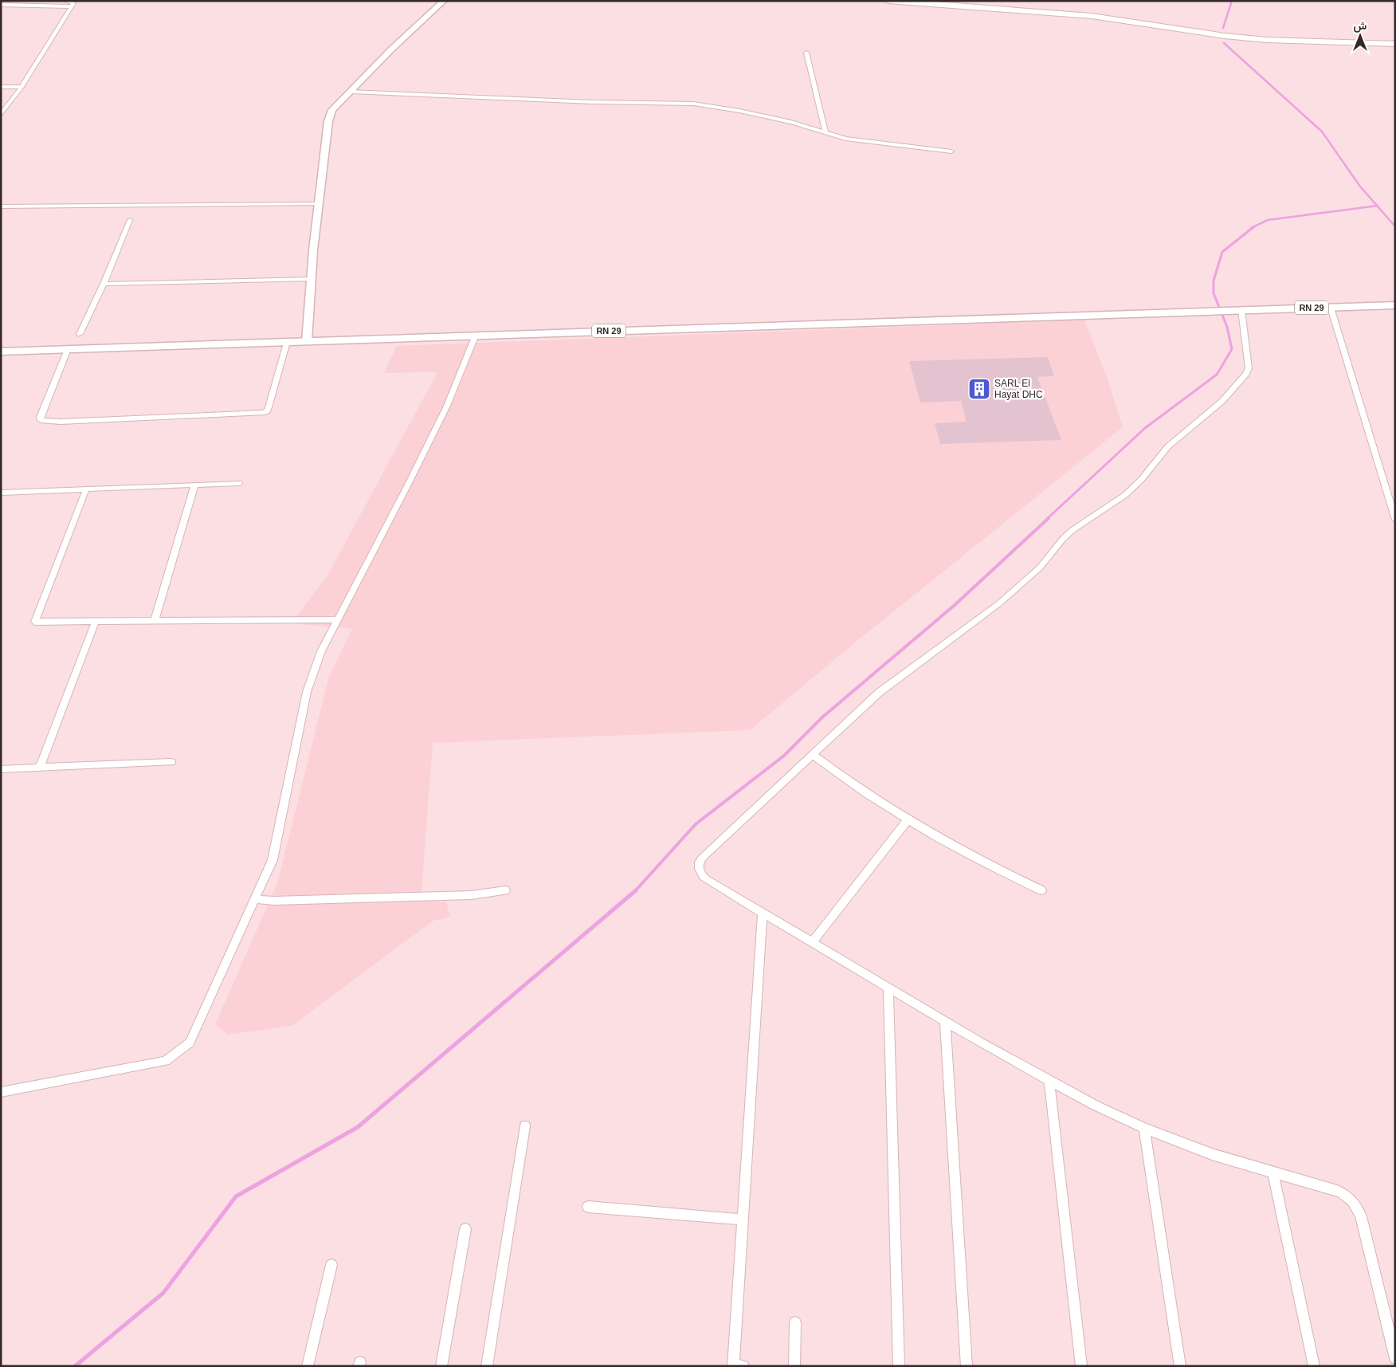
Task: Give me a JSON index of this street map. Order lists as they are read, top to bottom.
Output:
{
  "streets": {
    "main road": ["RN 29"]
  },
  "places": {
    "building": ["SARL El Hayat DHC"]
  },
  "north": "top"
}
